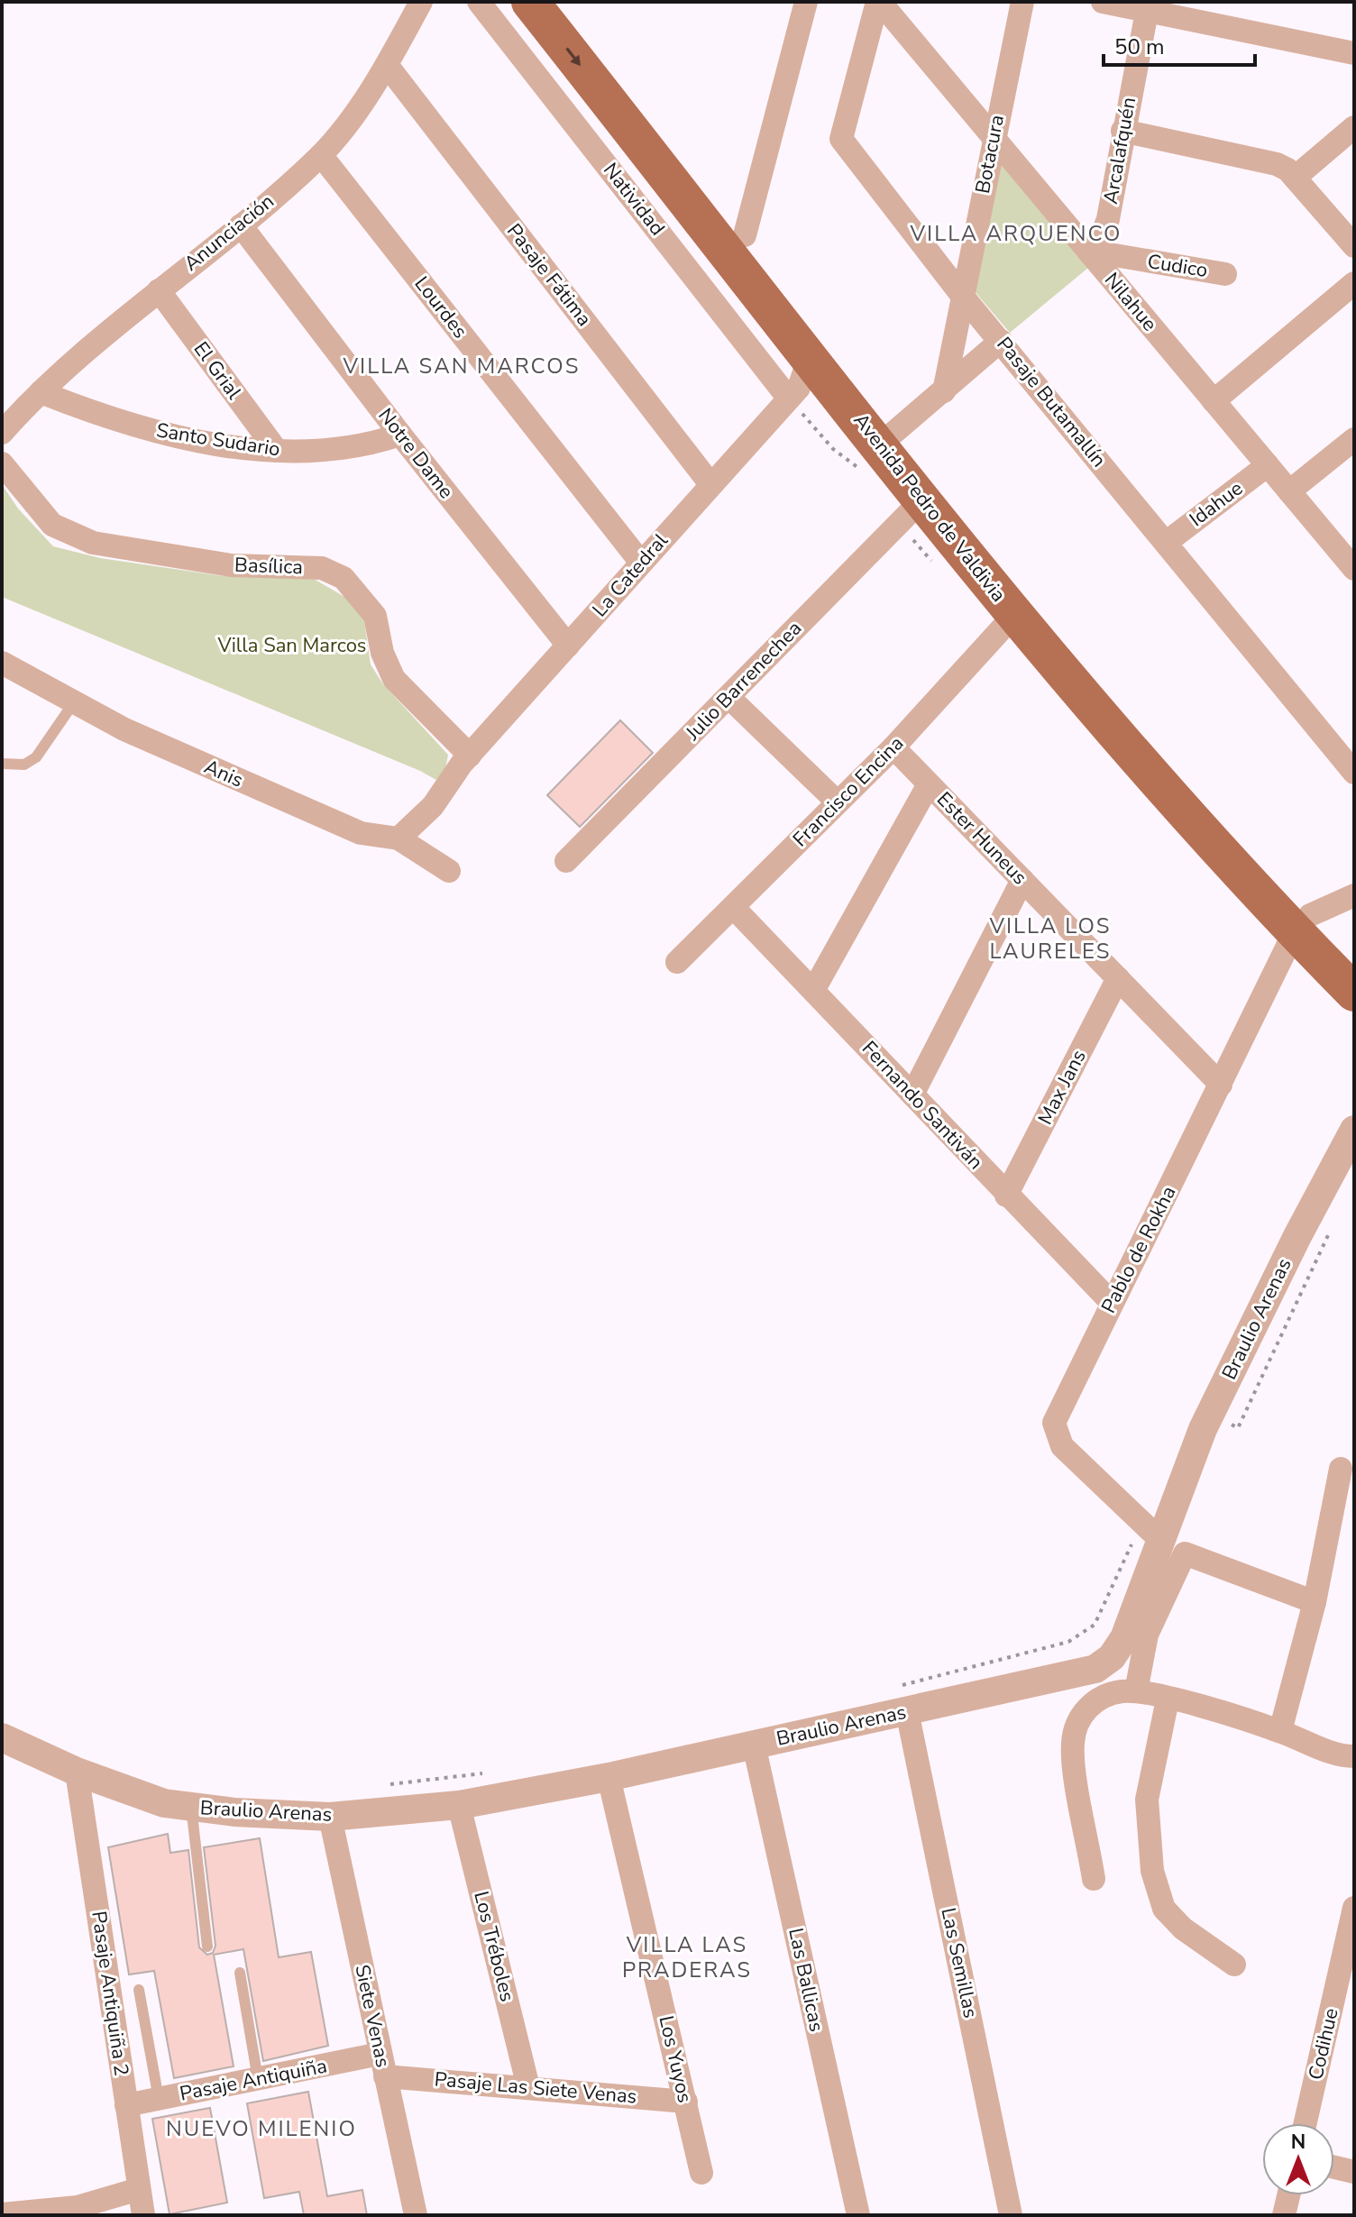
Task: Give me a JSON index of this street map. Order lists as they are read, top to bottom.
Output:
{
  "streets": {
    "main road": ["Avenida Pedro de Valdivia"],
    "street": [
      "Arcalafquén",
      "Botacura",
      "Natividad",
      "Anunciación",
      "Cudico",
      "Pasaje Fátima",
      "Nilahue",
      "Lourdes",
      "El Grial",
      "Pasaje Butamallín",
      "Santo Sudario",
      "Notre Dame",
      "Idahue",
      "Basílica",
      "La Catedral",
      "Julio Barrenechea",
      "Anis",
      "Francisco Encina",
      "Ester Huneus",
      "Max Jans",
      "Fernando Santiván",
      "Pablo de Rokha",
      "Braulio Arenas",
      "Los Tréboles",
      "Las Semillas",
      "Las Ballicas",
      "Pasaje Antiquiña 2",
      "Siete Venas",
      "Codihue",
      "Los Yuyos",
      "Pasaje Antiquiña",
      "Pasaje Las Siete Venas"
    ]
  },
  "crossings": [
    ["Arcalafquén", "Cudico"],
    ["Arcalafquén", "Nilahue"],
    ["Botacura", "Nilahue"],
    ["Botacura", "Pasaje Butamallín"],
    ["Natividad", "Avenida Pedro de Valdivia"],
    ["Natividad", "La Catedral"],
    ["Anunciación", "Pasaje Fátima"],
    ["Anunciación", "Lourdes"],
    ["Anunciación", "El Grial"],
    ["Anunciación", "Santo Sudario"],
    ["Anunciación", "Notre Dame"],
    ["Cudico", "Nilahue"],
    ["Pasaje Fátima", "La Catedral"],
    ["Nilahue", "Pasaje Butamallín"],
    ["Nilahue", "Idahue"],
    ["Lourdes", "La Catedral"],
    ["El Grial", "Santo Sudario"],
    ["Pasaje Butamallín", "Idahue"],
    ["Santo Sudario", "Notre Dame"],
    ["Notre Dame", "La Catedral"],
    ["Avenida Pedro de Valdivia", "La Catedral"],
    ["Avenida Pedro de Valdivia", "Julio Barrenechea"],
    ["Avenida Pedro de Valdivia", "Francisco Encina"],
    ["Avenida Pedro de Valdivia", "Pablo de Rokha"],
    ["Basílica", "La Catedral"],
    ["La Catedral", "Anis"],
    ["Francisco Encina", "Ester Huneus"],
    ["Francisco Encina", "Fernando Santiván"],
    ["Ester Huneus", "Max Jans"],
    ["Ester Huneus", "Pablo de Rokha"],
    ["Max Jans", "Fernando Santiván"],
    ["Fernando Santiván", "Pablo de Rokha"],
    ["Pablo de Rokha", "Braulio Arenas"],
    ["Braulio Arenas", "Los Tréboles"],
    ["Braulio Arenas", "Las Semillas"],
    ["Braulio Arenas", "Las Ballicas"],
    ["Braulio Arenas", "Pasaje Antiquiña 2"],
    ["Braulio Arenas", "Siete Venas"],
    ["Braulio Arenas", "Los Yuyos"],
    ["Los Tréboles", "Pasaje Las Siete Venas"],
    ["Pasaje Antiquiña 2", "Pasaje Antiquiña"],
    ["Siete Venas", "Pasaje Antiquiña"],
    ["Siete Venas", "Pasaje Las Siete Venas"],
    ["Los Yuyos", "Pasaje Las Siete Venas"],
    ["Pasaje Antiquiña", "Pasaje Las Siete Venas"]
  ],
  "districts": [
    "VILLA ARQUENCO",
    "VILLA SAN MARCOS",
    "VILLA LOS LAURELES",
    "VILLA LAS PRADERAS",
    "NUEVO MILENIO"
  ],
  "parks": ["Villa San Marcos"],
  "scale_bar": "50 m",
  "north": "top"
}
